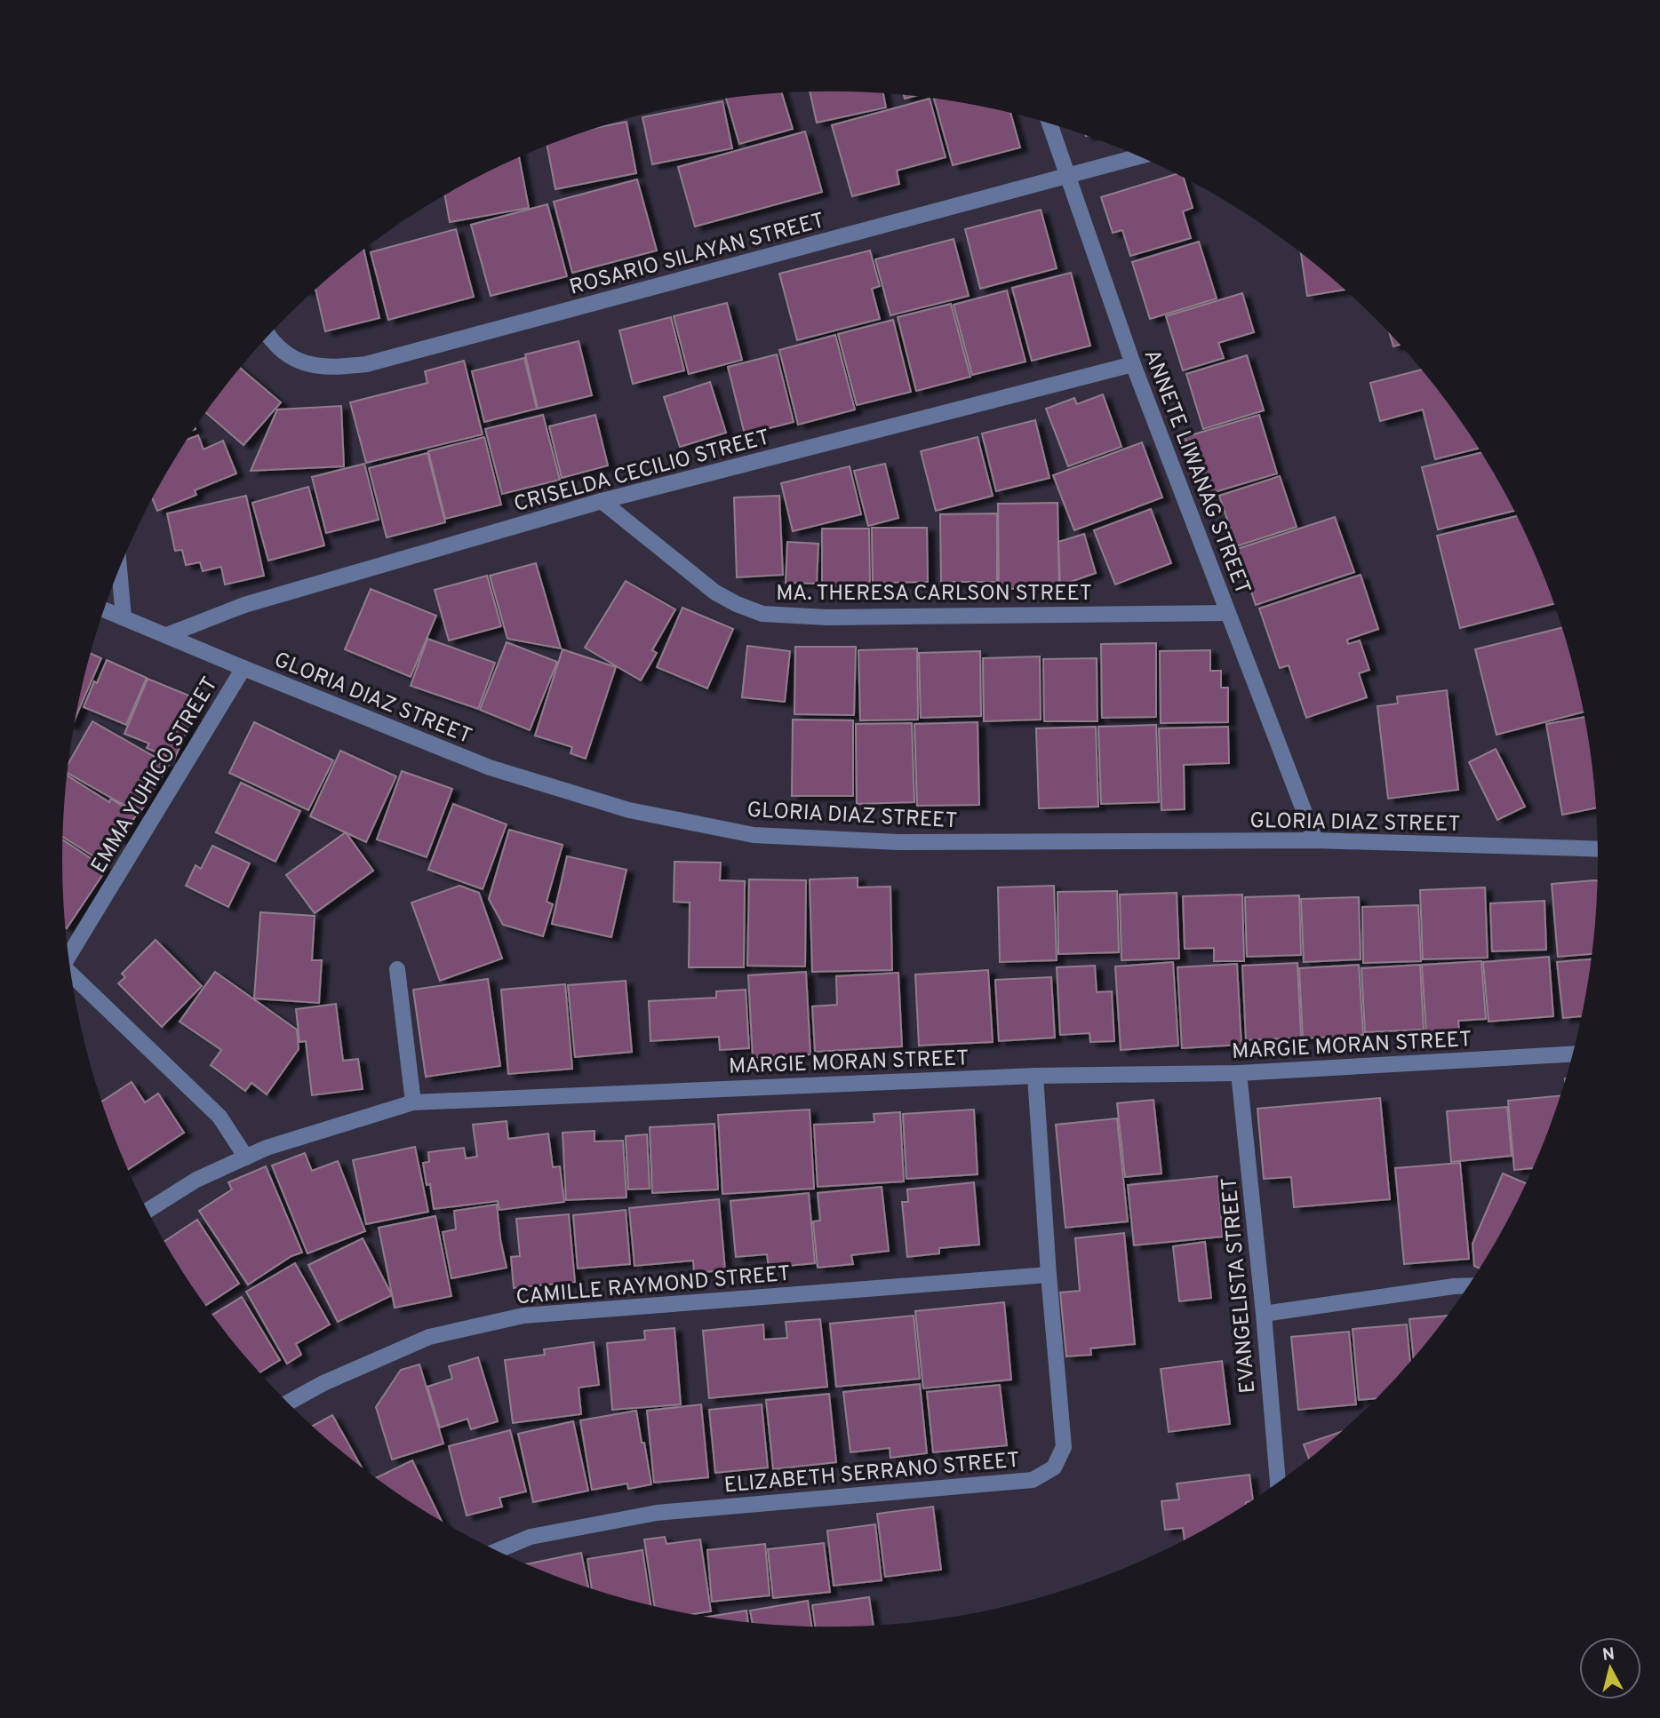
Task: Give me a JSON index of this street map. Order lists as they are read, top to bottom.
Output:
{
  "streets": {
    "street": [
      "ROSARIO SILAYAN STREET",
      "CRISELDA CECILIO STREET",
      "ANNETE LIWANAG STREET",
      "MA. THERESA CARLSON STREET",
      "GLORIA DIAZ STREET",
      "EMMA YUHICO STREET",
      "MARGIE MORAN STREET",
      "CAMILLE RAYMOND STREET",
      "EVANGELISTA STREET",
      "ELIZABETH SERRANO STREET"
    ]
  },
  "crossings": [
    ["ROSARIO SILAYAN STREET", "ANNETE LIWANAG STREET"],
    ["CRISELDA CECILIO STREET", "ANNETE LIWANAG STREET"],
    ["CRISELDA CECILIO STREET", "MA. THERESA CARLSON STREET"],
    ["CRISELDA CECILIO STREET", "GLORIA DIAZ STREET"],
    ["ANNETE LIWANAG STREET", "MA. THERESA CARLSON STREET"],
    ["ANNETE LIWANAG STREET", "GLORIA DIAZ STREET"],
    ["GLORIA DIAZ STREET", "EMMA YUHICO STREET"],
    ["MARGIE MORAN STREET", "EVANGELISTA STREET"],
    ["MARGIE MORAN STREET", "ELIZABETH SERRANO STREET"],
    ["CAMILLE RAYMOND STREET", "ELIZABETH SERRANO STREET"]
  ],
  "north": "top"
}
